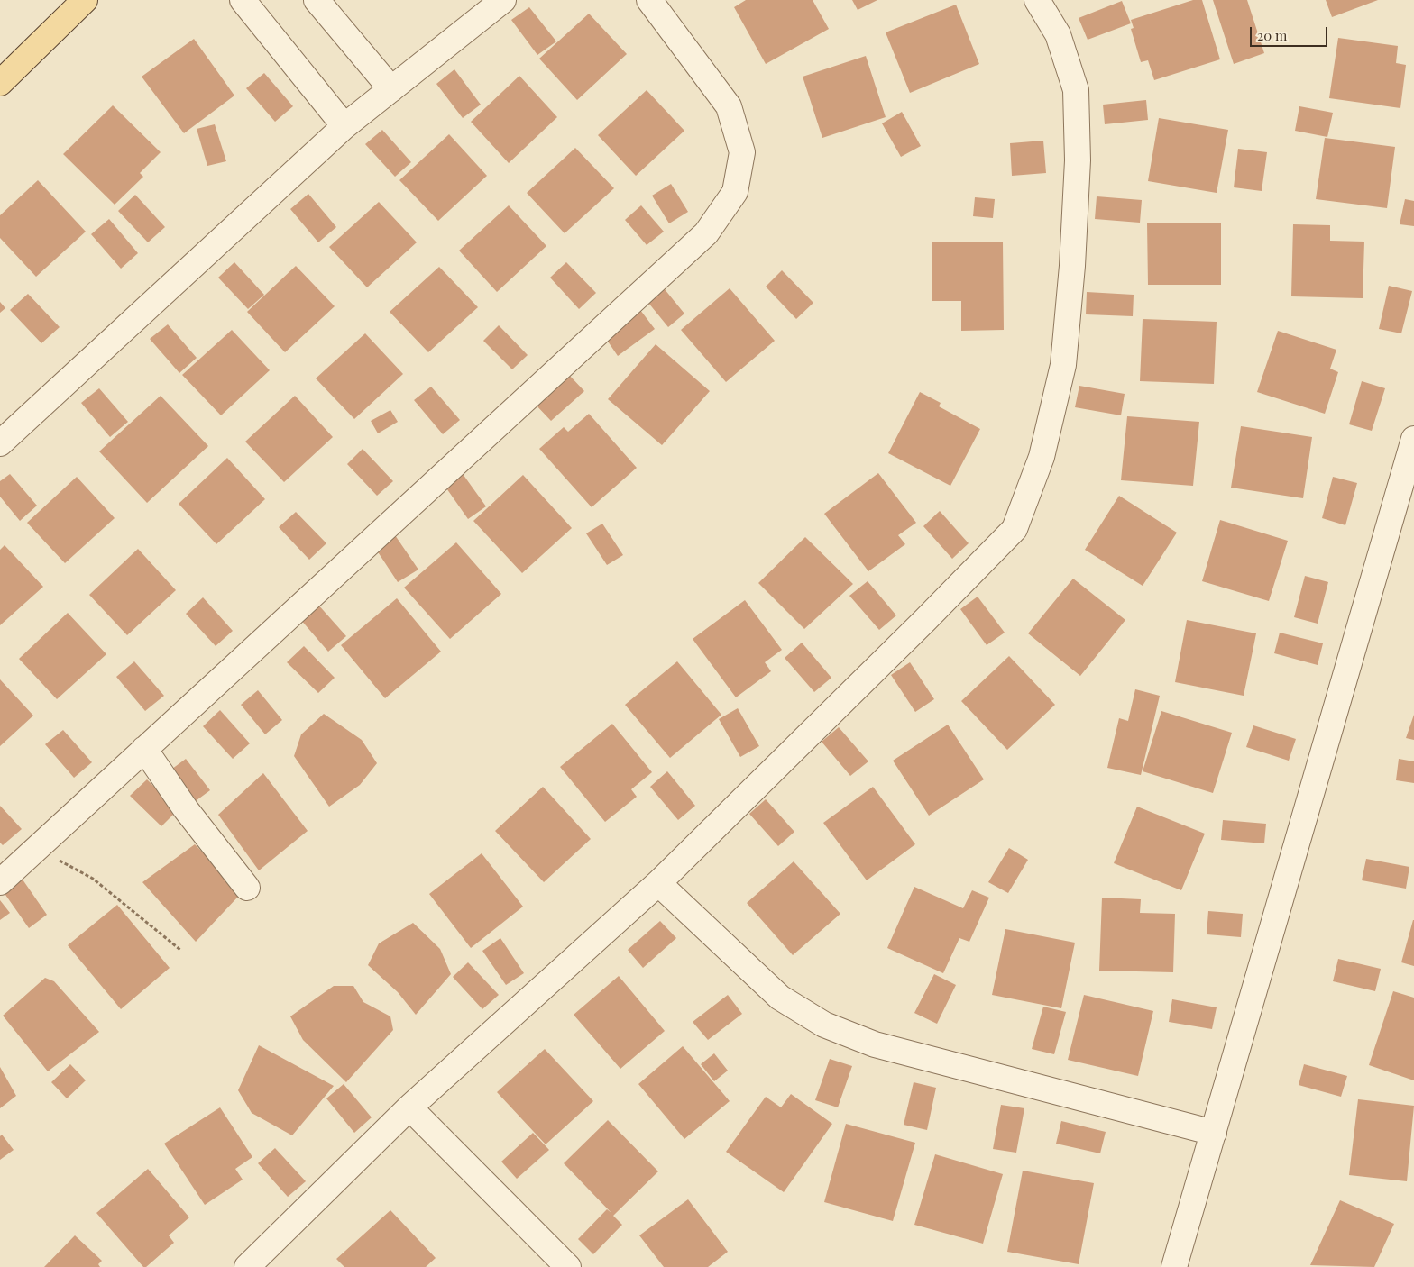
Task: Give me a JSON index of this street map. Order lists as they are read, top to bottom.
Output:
{
  "scale_bar": "20 m"
}
